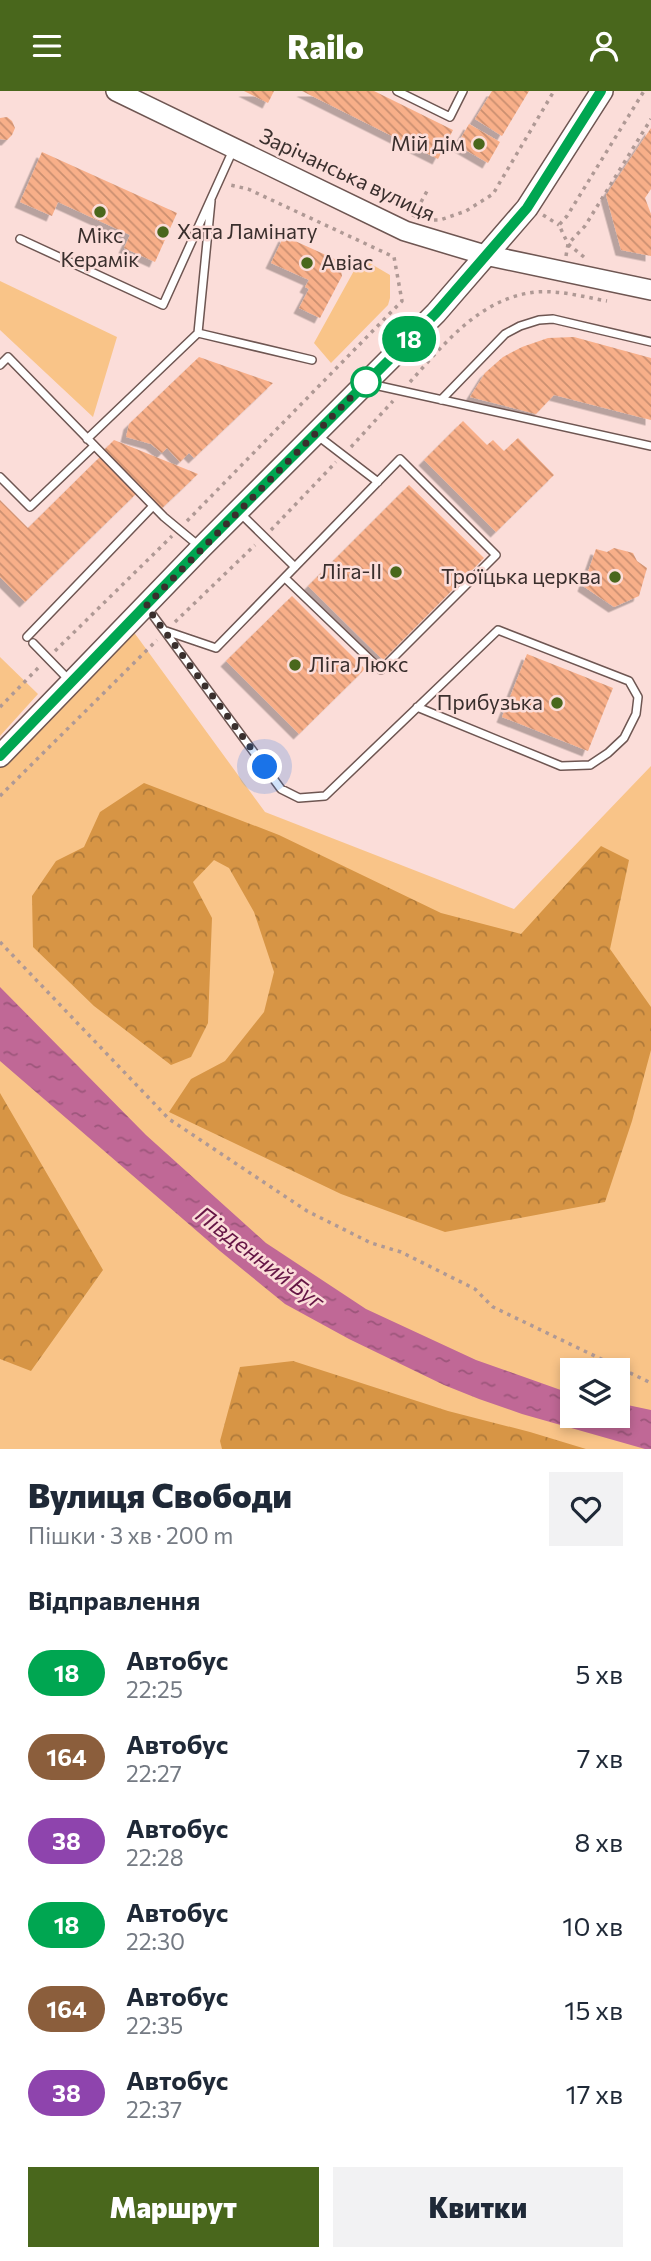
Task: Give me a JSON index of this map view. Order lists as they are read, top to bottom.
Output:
{
  "streets": {
    "street": ["Зарічанська вулиця"]
  },
  "water": ["Південний Буг"],
  "places": [
    "Мій дім",
    "Мікс Керамік",
    "Хата Ламінату",
    "Авіас",
    "Ліга-II",
    "Троїцька церква",
    "Ліга Люкс",
    "Прибузька"
  ],
  "lines": ["bus line 18"],
  "page": {
    "header": "Railo",
    "on_map": "18",
    "heading": [
      ["Вулиця Свободи", "Пішки · 3 хв · 200 m"],
      "Відправлення"
    ],
    "list": [
      {
        "mark": "18",
        "name": "Автобус",
        "note": "22:25",
        "value": "5 хв"
      },
      {
        "mark": "164",
        "name": "Автобус",
        "note": "22:27",
        "value": "7 хв"
      },
      {
        "mark": "38",
        "name": "Автобус",
        "note": "22:28",
        "value": "8 хв"
      },
      {
        "mark": "18",
        "name": "Автобус",
        "note": "22:30",
        "value": "10 хв"
      },
      {
        "mark": "164",
        "name": "Автобус",
        "note": "22:35",
        "value": "15 хв"
      },
      {
        "mark": "38",
        "name": "Автобус",
        "note": "22:37",
        "value": "17 хв"
      }
    ],
    "buttons": ["Маршрут", "Квитки"]
  }
}
